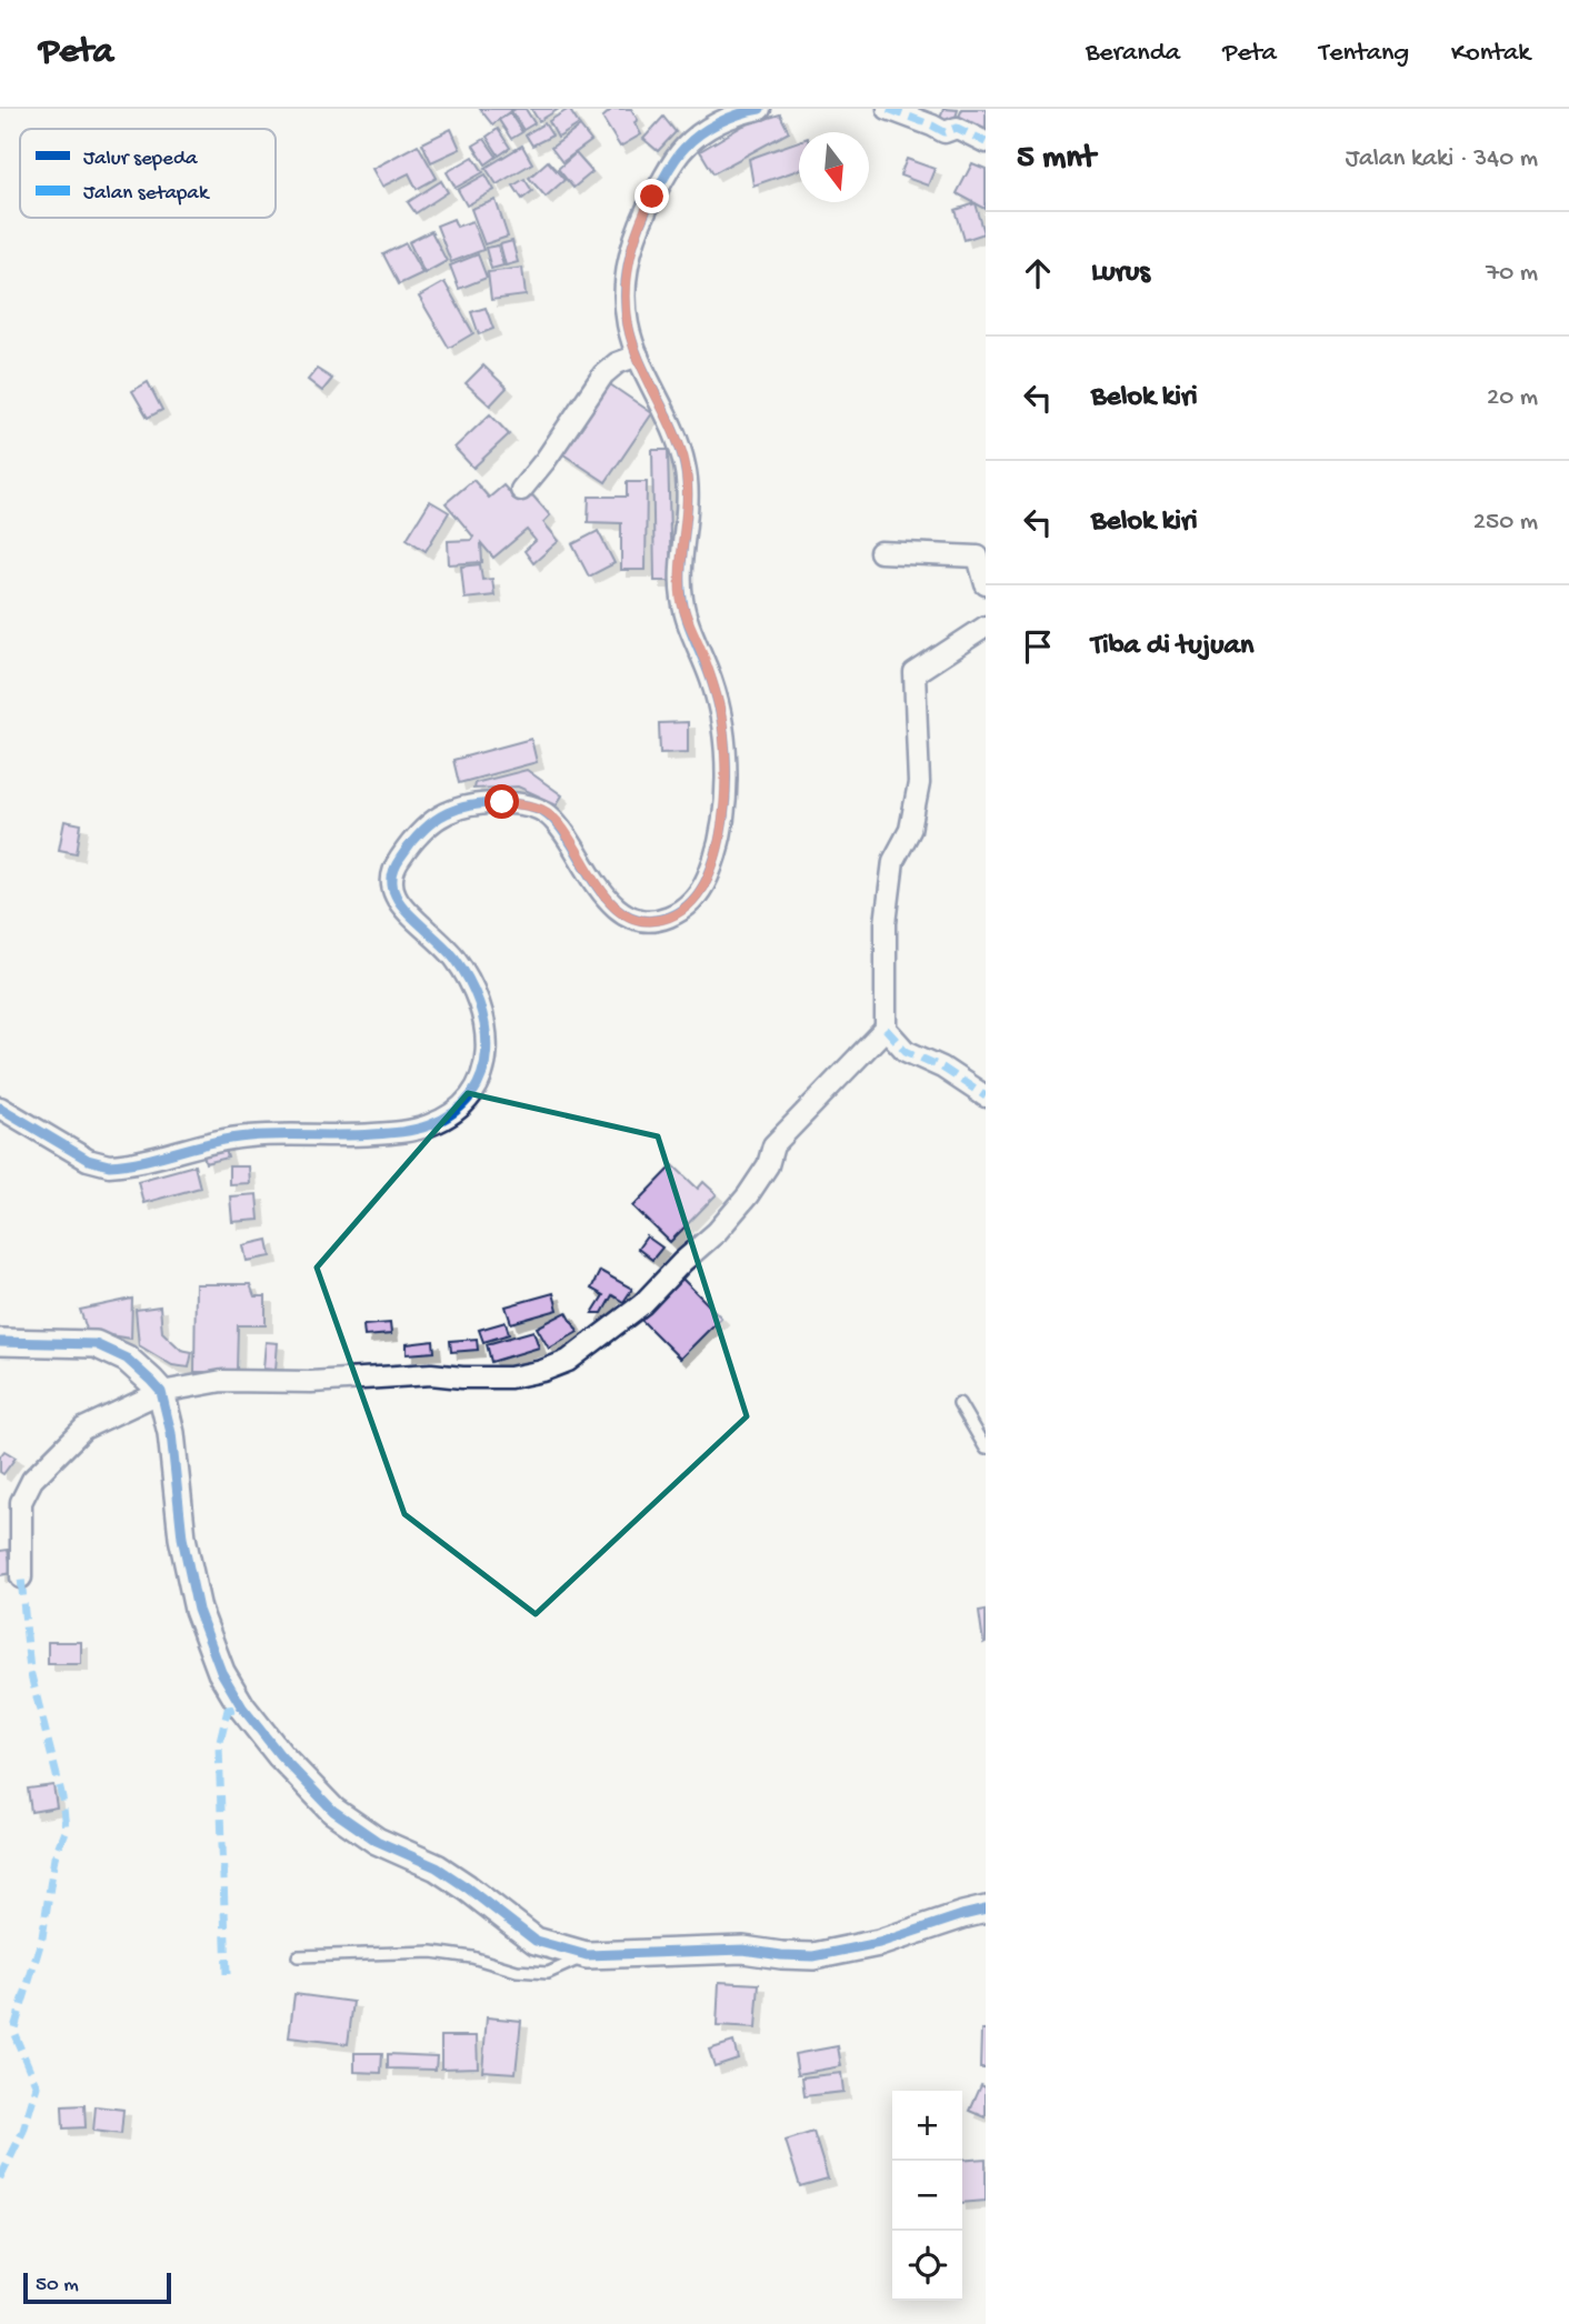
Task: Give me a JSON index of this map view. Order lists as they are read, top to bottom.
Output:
{
  "legend": ["Jalur sepeda", "Jalan setapak"],
  "scale_bar": "50 m",
  "north": "bottom",
  "page": {
    "header": "Peta",
    "nav": [
      "Beranda",
      "Peta",
      "Tentang",
      "Kontak"
    ],
    "heading": ["5 mnt", "Jalan kaki · 340 m"],
    "list": [
      ["Lurus", "70 m"],
      ["Belok kiri", "20 m"],
      ["Belok kiri", "250 m"],
      "Tiba di tujuan"
    ],
    "map_buttons": ["+", "−"],
    "scale": "50 m"
  }
}
